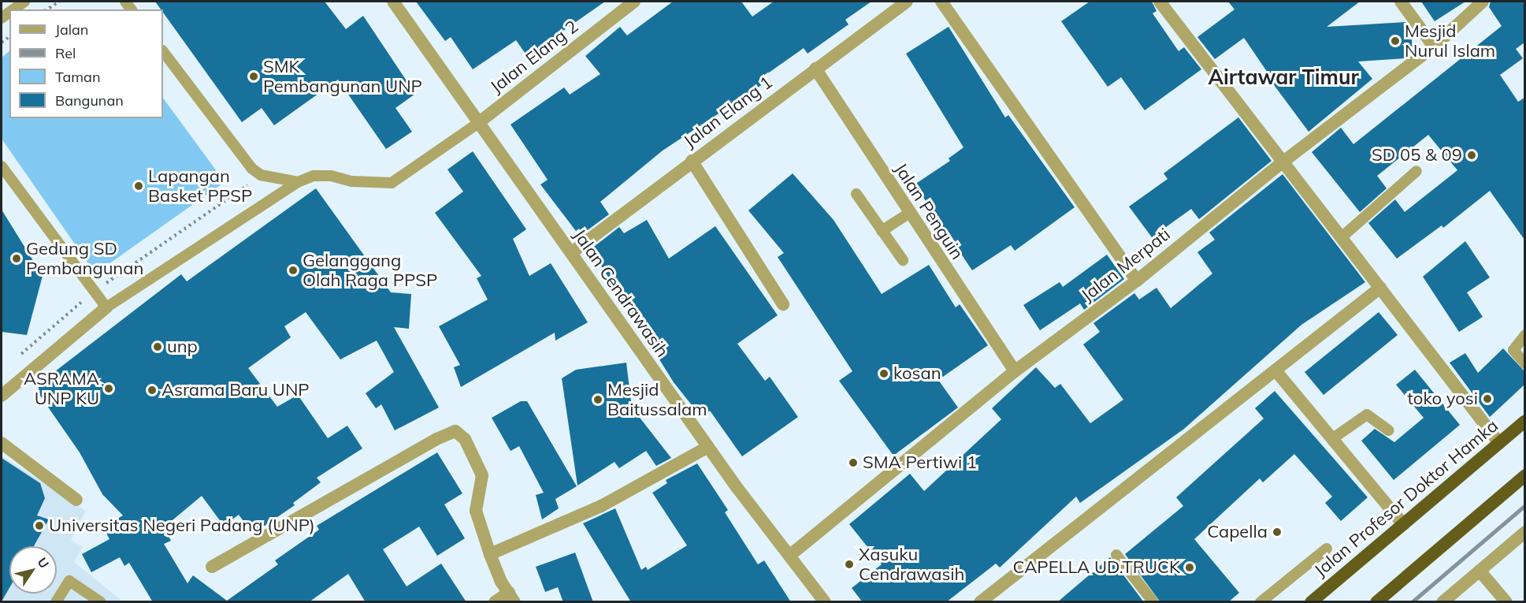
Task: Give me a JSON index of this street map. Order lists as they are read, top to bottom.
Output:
{
  "streets": {
    "highway": ["Jalan Profesor Doktor Hamka"],
    "street": [
      "Jalan Elang 2",
      "Jalan Elang 1",
      "Jalan Penguin",
      "Jalan Merpati",
      "Jalan Cendrawasih"
    ]
  },
  "crossings": [
    ["Jalan Elang 2", "Jalan Cendrawasih"],
    ["Jalan Elang 1", "Jalan Penguin"],
    ["Jalan Elang 1", "Jalan Cendrawasih"],
    ["Jalan Penguin", "Jalan Merpati"],
    ["Jalan Merpati", "Jalan Cendrawasih"]
  ],
  "districts": ["Airtawar Timur"],
  "places": [
    "Mesjid Nurul Islam",
    "SMK Pembangunan UNP",
    "SD 05 & 09",
    "Lapangan Basket PPSP",
    "Gedung SD Pembangunan",
    "Gelanggang Olah Raga PPSP",
    "unp",
    "kosan",
    "ASRAMA UNP KU",
    "Asrama Baru UNP",
    "toko yosi",
    "Mesjid Baitussalam",
    "SMA Pertiwi 1",
    "Universitas Negeri Padang (UNP)",
    "Capella",
    "Xasuku Cendrawasih",
    "CAPELLA UD.TRUCK"
  ],
  "legend": [
    "Jalan",
    "Rel",
    "Taman",
    "Bangunan"
  ],
  "north": "top right"
}
